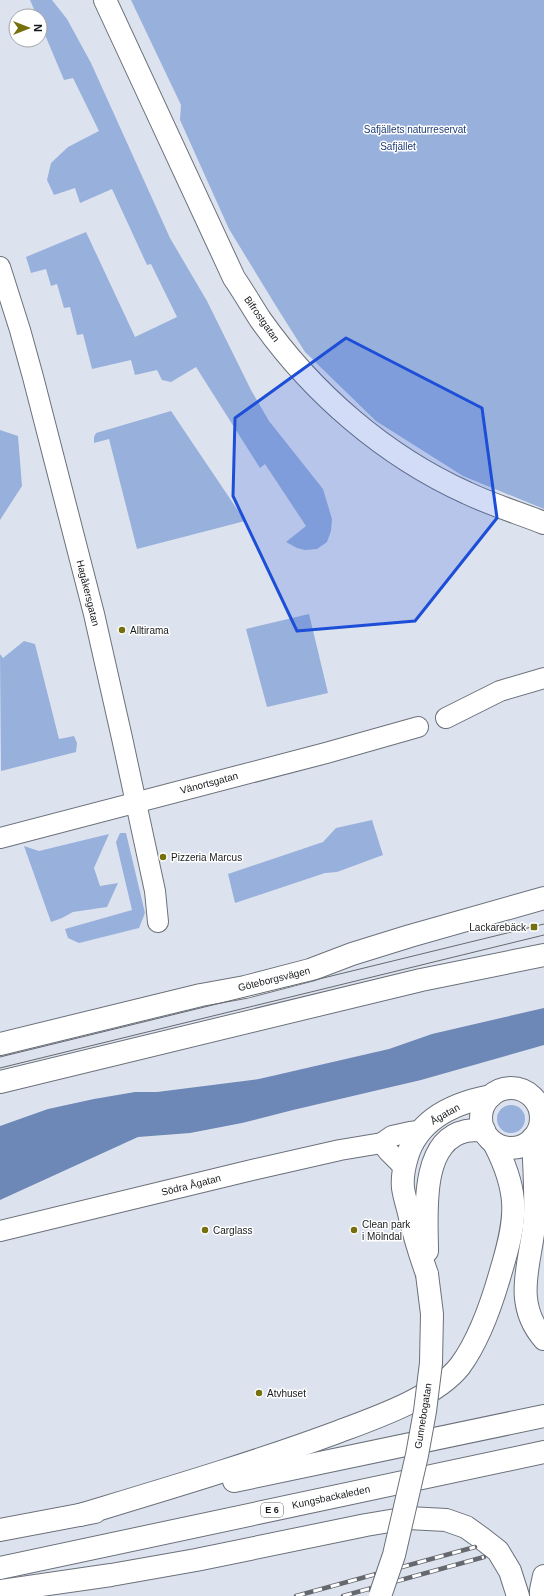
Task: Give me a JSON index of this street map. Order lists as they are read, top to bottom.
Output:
{
  "streets": {
    "main road": [
      "Bifrostgatan",
      "Göteborgsvägen",
      "Ågatan",
      "Gunnebogatan",
      "Kungsbackaleden",
      "E 6"
    ],
    "street": ["Hagåkersgatan", "Vänortsgatan", "Södra Ågatan"]
  },
  "crossings": [
    ["Hagåkersgatan", "Vänortsgatan"],
    ["Ågatan", "Södra Ågatan"],
    ["Ågatan", "Gunnebogatan"]
  ],
  "parks": ["Safjällets naturreservat", "Safjället"],
  "places": {
    "other": [
      "Alltirama",
      "Pizzeria Marcus",
      "Carglass",
      "Clean park i Mölndal",
      "Atvhuset"
    ],
    "transit": ["Lackarebäck"]
  },
  "north": "right"
}
